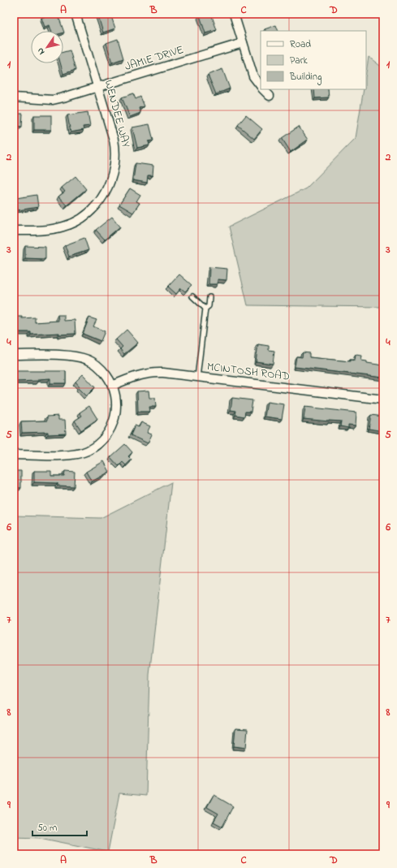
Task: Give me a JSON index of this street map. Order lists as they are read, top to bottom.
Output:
{
  "streets": {
    "street": ["JAMIE DRIVE", "WENDEE WAY", "MCINTOSH ROAD"]
  },
  "crossings": [
    ["JAMIE DRIVE", "WENDEE WAY"]
  ],
  "legend": ["Road", "Park", "Building"],
  "scale_bar": "50 m",
  "north": "bottom left",
  "grid": {
    "columns": [
      "A",
      "B",
      "C",
      "D"
    ],
    "rows": [
      "1",
      "2",
      "3",
      "4",
      "5",
      "6",
      "7",
      "8",
      "9"
    ]
  }
}
